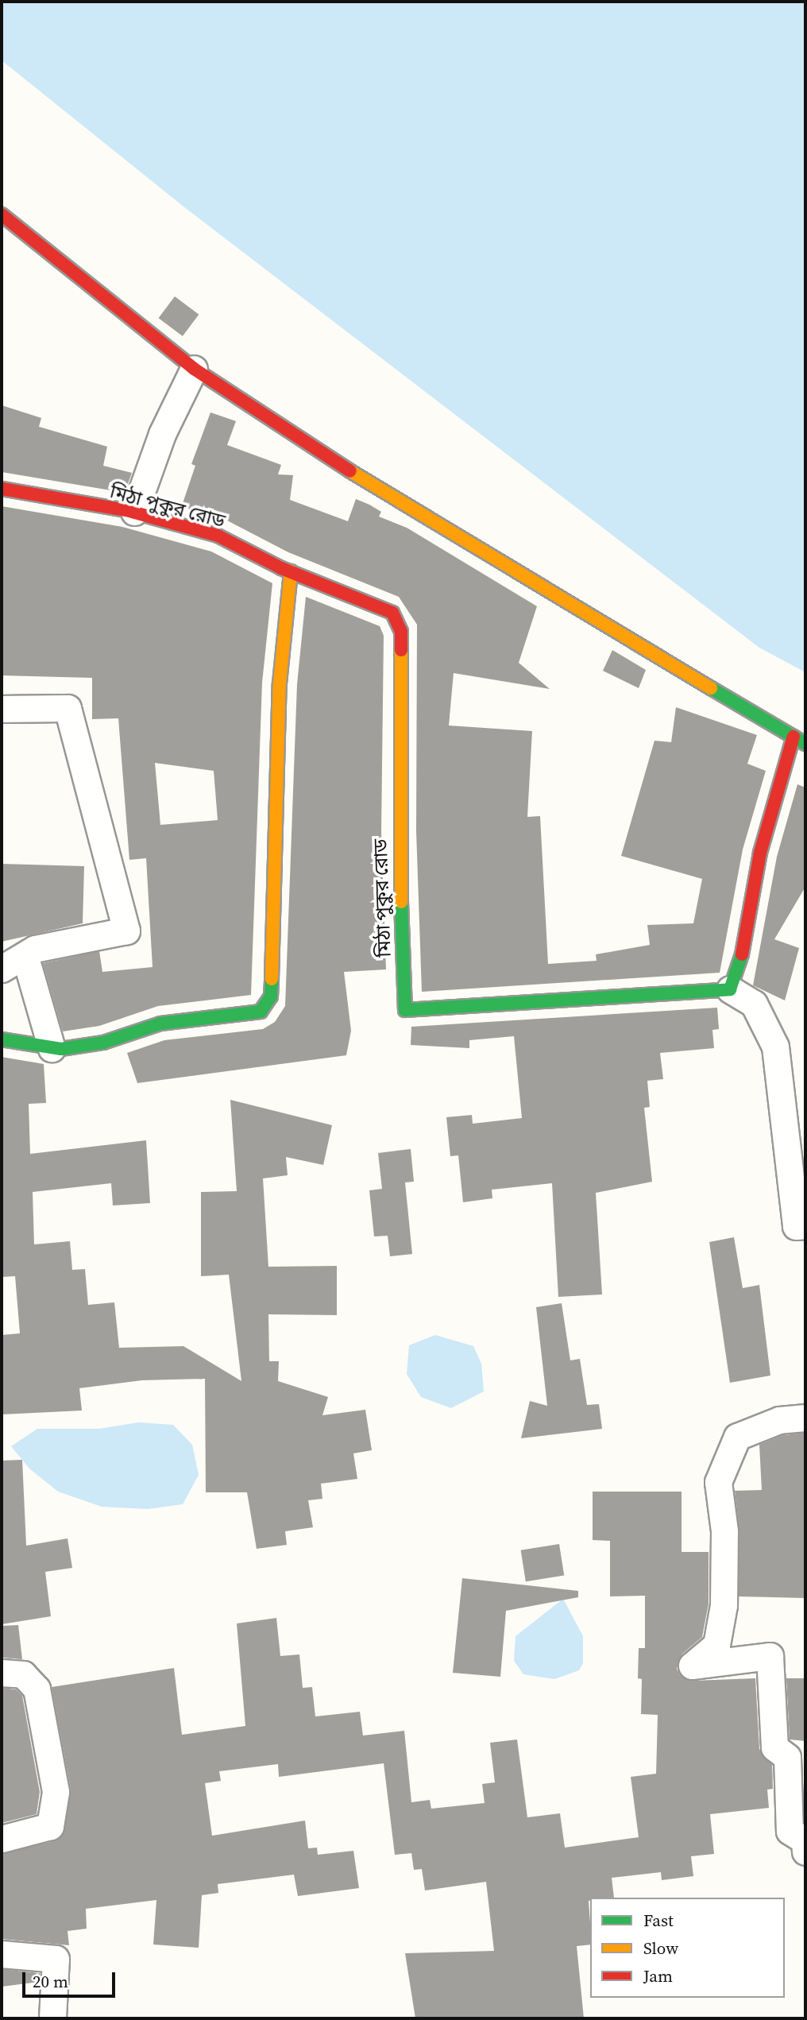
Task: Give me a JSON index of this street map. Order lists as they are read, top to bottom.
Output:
{
  "streets": {
    "street": ["মিঠা পুকুর রোড"]
  },
  "legend": ["Fast", "Slow", "Jam"],
  "scale_bar": "20 m"
}
